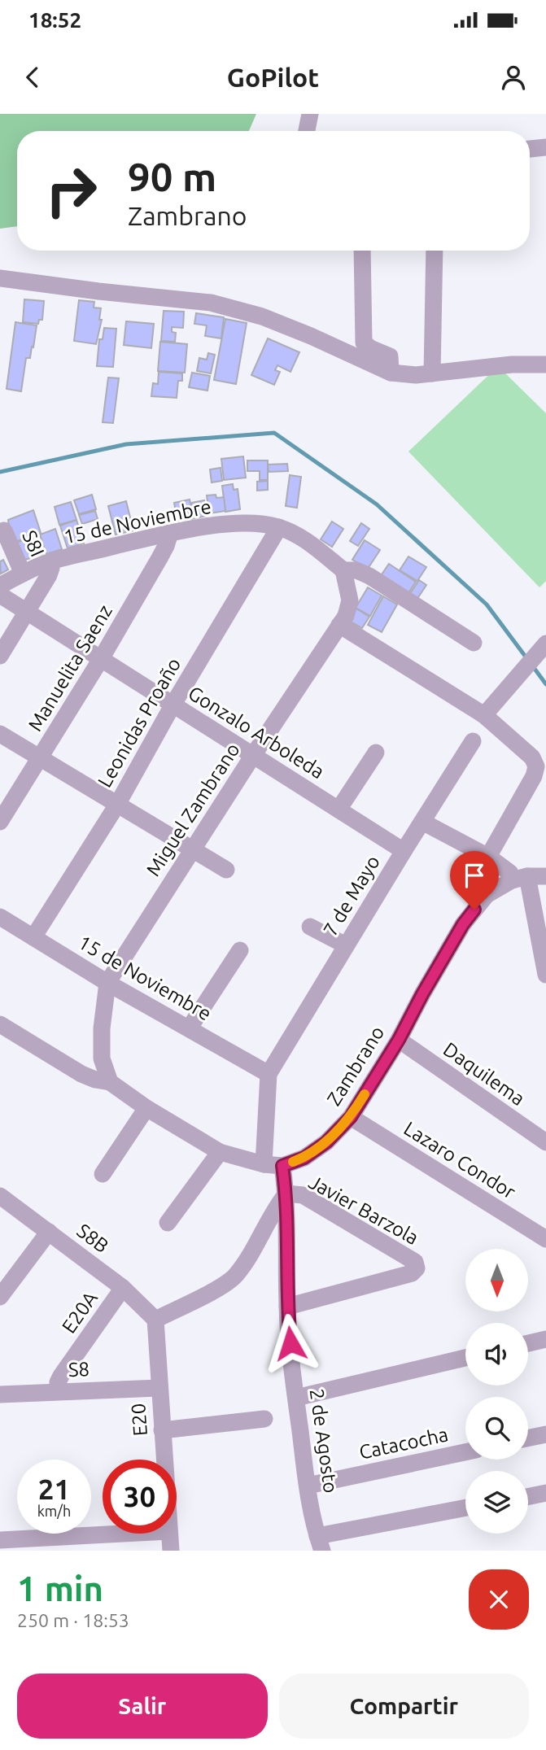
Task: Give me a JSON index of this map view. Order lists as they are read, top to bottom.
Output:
{
  "streets": {
    "street": [
      "15 de Noviembre",
      "S8I",
      "Manuelita Saenz",
      "Leonidas Proaño",
      "Gonzalo Arboleda",
      "Miguel Zambrano",
      "7 de Mayo",
      "Zambrano",
      "Daquilema",
      "Lazaro Condor",
      "Javier Barzola",
      "S8B",
      "E20A",
      "S8",
      "E20",
      "2 de Agosto",
      "Catacocha"
    ]
  },
  "crossings": [
    ["15 de Noviembre", "S8I"],
    ["15 de Noviembre", "Manuelita Saenz"],
    ["15 de Noviembre", "Leonidas Proaño"],
    ["15 de Noviembre", "Miguel Zambrano"],
    ["15 de Noviembre", "7 de Mayo"],
    ["Manuelita Saenz", "Gonzalo Arboleda"],
    ["Leonidas Proaño", "Gonzalo Arboleda"],
    ["Gonzalo Arboleda", "Miguel Zambrano"],
    ["Gonzalo Arboleda", "7 de Mayo"],
    ["Miguel Zambrano", "Zambrano"],
    ["Zambrano", "Daquilema"],
    ["Zambrano", "Lazaro Condor"],
    ["Zambrano", "2 de Agosto"],
    ["Javier Barzola", "2 de Agosto"],
    ["S8B", "E20A"],
    ["S8B", "E20"],
    ["E20A", "S8"],
    ["S8", "E20"],
    ["2 de Agosto", "Catacocha"]
  ],
  "north": "bottom",
  "page": {
    "status": "18:52",
    "header": "GoPilot",
    "turn": ["90 m", "Zambrano"],
    "speed": "21 km/h",
    "limit": "30",
    "heading": ["1 min", "250 m · 18:53"],
    "buttons": ["Salir", "Compartir"]
  }
}
